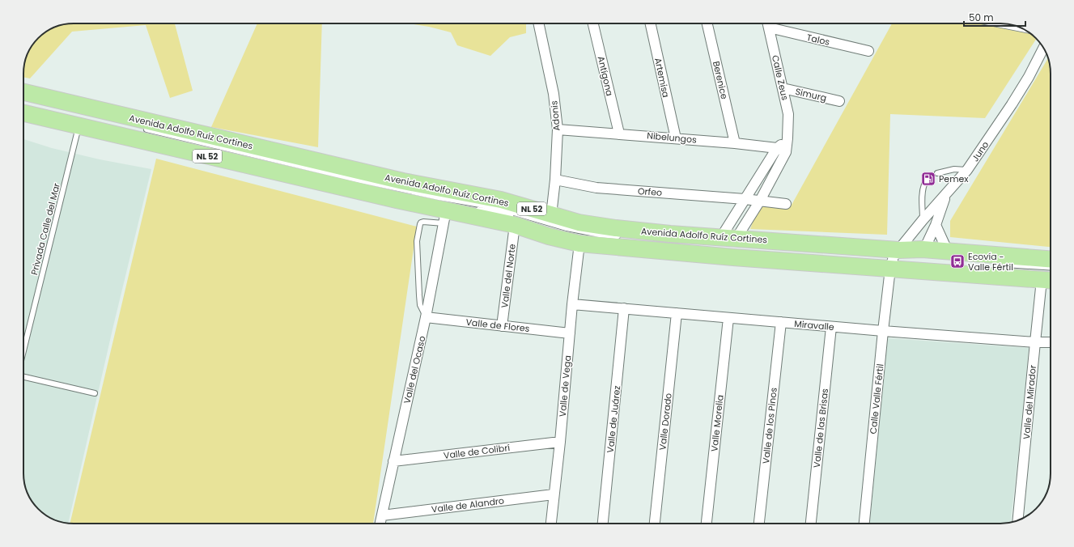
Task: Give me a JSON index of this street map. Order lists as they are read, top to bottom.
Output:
{
  "streets": {
    "main road": ["Avenida Adolfo Ruíz Cortines", "NL 52"],
    "street": [
      "Talos",
      "Antígona",
      "Artemisa",
      "Calle Zeus",
      "Berenice",
      "Simurg",
      "Adonis",
      "Nibelungos",
      "Juno",
      "Orfeo",
      "Valle del Norte",
      "Valle de Flores",
      "Miravalle",
      "Valle del Ocaso",
      "Valle de Vega",
      "Calle Valle Fértil",
      "Valle del Mirador",
      "Valle de Juárez",
      "Valle Dorado",
      "Valle Morelia",
      "Valle de los Pinos",
      "Valle de las Brisas",
      "Valle de Colibrí",
      "Valle de Alandro"
    ],
    "lane": ["Privada Calle del Mar"]
  },
  "crossings": [
    ["Talos", "Calle Zeus"],
    ["Antígona", "Nibelungos"],
    ["Artemisa", "Nibelungos"],
    ["Calle Zeus", "Simurg"],
    ["Calle Zeus", "Avenida Adolfo Ruíz Cortines"],
    ["Calle Zeus", "Nibelungos"],
    ["Calle Zeus", "Orfeo"],
    ["Berenice", "Nibelungos"],
    ["Adonis", "Avenida Adolfo Ruíz Cortines"],
    ["Adonis", "Nibelungos"],
    ["Adonis", "Orfeo"],
    ["Avenida Adolfo Ruíz Cortines", "Juno"],
    ["Avenida Adolfo Ruíz Cortines", "Privada Calle del Mar"],
    ["Avenida Adolfo Ruíz Cortines", "Valle del Norte"],
    ["Avenida Adolfo Ruíz Cortines", "Valle del Ocaso"],
    ["Avenida Adolfo Ruíz Cortines", "Valle de Vega"],
    ["Avenida Adolfo Ruíz Cortines", "Calle Valle Fértil"],
    ["Avenida Adolfo Ruíz Cortines", "Valle del Mirador"],
    ["Juno", "Calle Valle Fértil"],
    ["Valle del Norte", "Valle de Flores"],
    ["Valle de Flores", "Valle del Ocaso"],
    ["Valle de Flores", "Valle de Vega"],
    ["Miravalle", "Valle de Vega"],
    ["Miravalle", "Calle Valle Fértil"],
    ["Miravalle", "Valle del Mirador"],
    ["Miravalle", "Valle de Juárez"],
    ["Miravalle", "Valle Dorado"],
    ["Miravalle", "Valle Morelia"],
    ["Miravalle", "Valle de los Pinos"],
    ["Miravalle", "Valle de las Brisas"],
    ["Valle del Ocaso", "Valle de Colibrí"],
    ["Valle del Ocaso", "Valle de Alandro"],
    ["Valle de Vega", "Valle de Colibrí"],
    ["Valle de Vega", "Valle de Alandro"]
  ],
  "places": {
    "fuel station": ["Pemex"],
    "bus stop": ["Ecovía - Valle Fértil"]
  },
  "scale_bar": "50 m"
}
